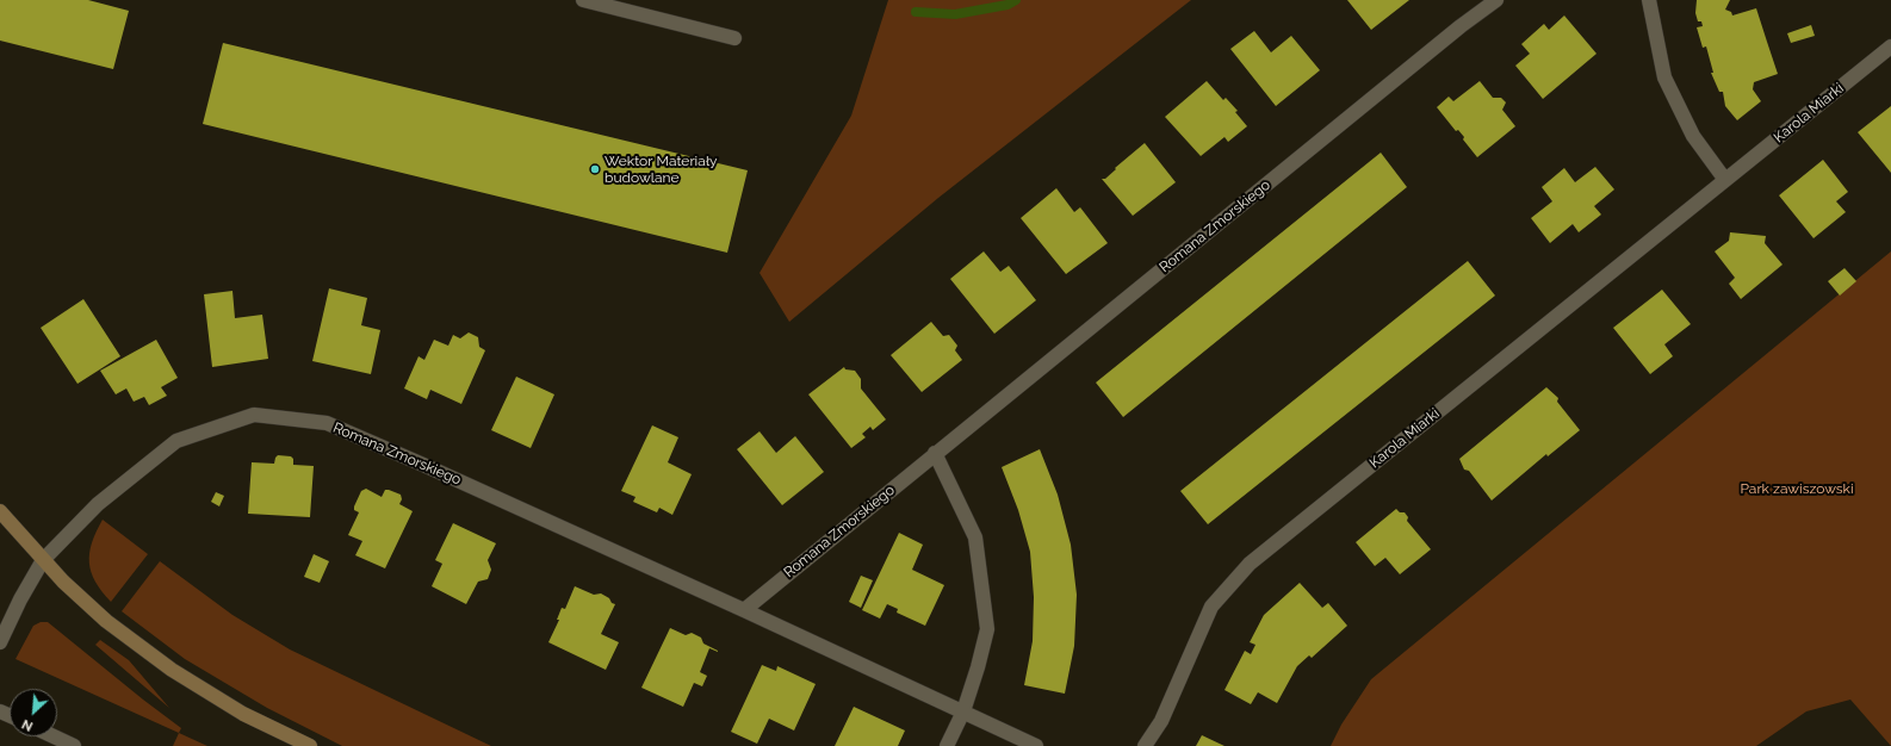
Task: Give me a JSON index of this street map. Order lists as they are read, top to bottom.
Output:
{
  "streets": {
    "street": ["Karola Miarki", "Romana Zmorskiego"]
  },
  "parks": ["Park zawiszowski"],
  "places": ["Wektor Materiały budowlane"],
  "north": "bottom left"
}
